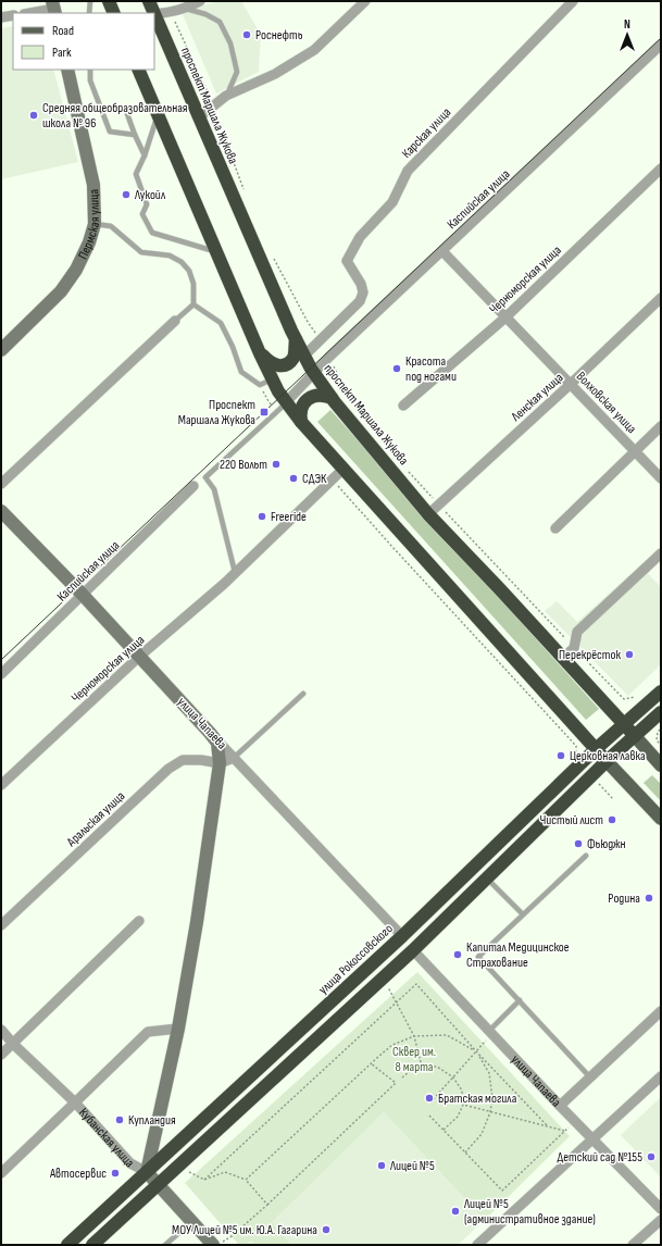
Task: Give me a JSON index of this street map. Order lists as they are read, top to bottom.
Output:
{
  "streets": {
    "highway": ["проспект Маршала Жукова", "улица Рокоссовского"],
    "street": [
      "Карская улица",
      "Каспийская улица",
      "Пермская улица",
      "Черноморская улица",
      "Ленская улица",
      "Волховская улица",
      "улица Чапаева",
      "Аральская улица",
      "Кубанская улица"
    ]
  },
  "crossings": [
    ["проспект Маршала Жукова", "Карская улица"],
    ["проспект Маршала Жукова", "Каспийская улица"],
    ["проспект Маршала Жукова", "Ленская улица"],
    ["проспект Маршала Жукова", "улица Рокоссовского"],
    ["Каспийская улица", "Волховская улица"],
    ["Каспийская улица", "улица Чапаева"],
    ["Черноморская улица", "Волховская улица"],
    ["Черноморская улица", "улица Чапаева"],
    ["Ленская улица", "Волховская улица"],
    ["улица Чапаева", "улица Рокоссовского"],
    ["улица Рокоссовского", "Кубанская улица"]
  ],
  "parks": ["Сквер им. 8 марта"],
  "places": {
    "other": [
      "Роснефть",
      "Средняя общеобразовательная школа № 96",
      "Лукойл",
      "Красота под ногами",
      "220 Вольт",
      "СДЭК",
      "Freeride",
      "Перекрёсток",
      "Церковная лавка",
      "Чистый лист",
      "Фьюджн",
      "Родина",
      "Капитал Медицинское Страхование",
      "Братская могила",
      "Купландия",
      "Детский сад №155",
      "Лицей №5",
      "Автосервис",
      "Лицей №5 (административное здание)",
      "МОУ Лицей №5 им. Ю.А. Гагарина"
    ],
    "transit": ["Проспект Маршала Жукова"]
  },
  "legend": ["Road", "Park"],
  "north": "top"
}
